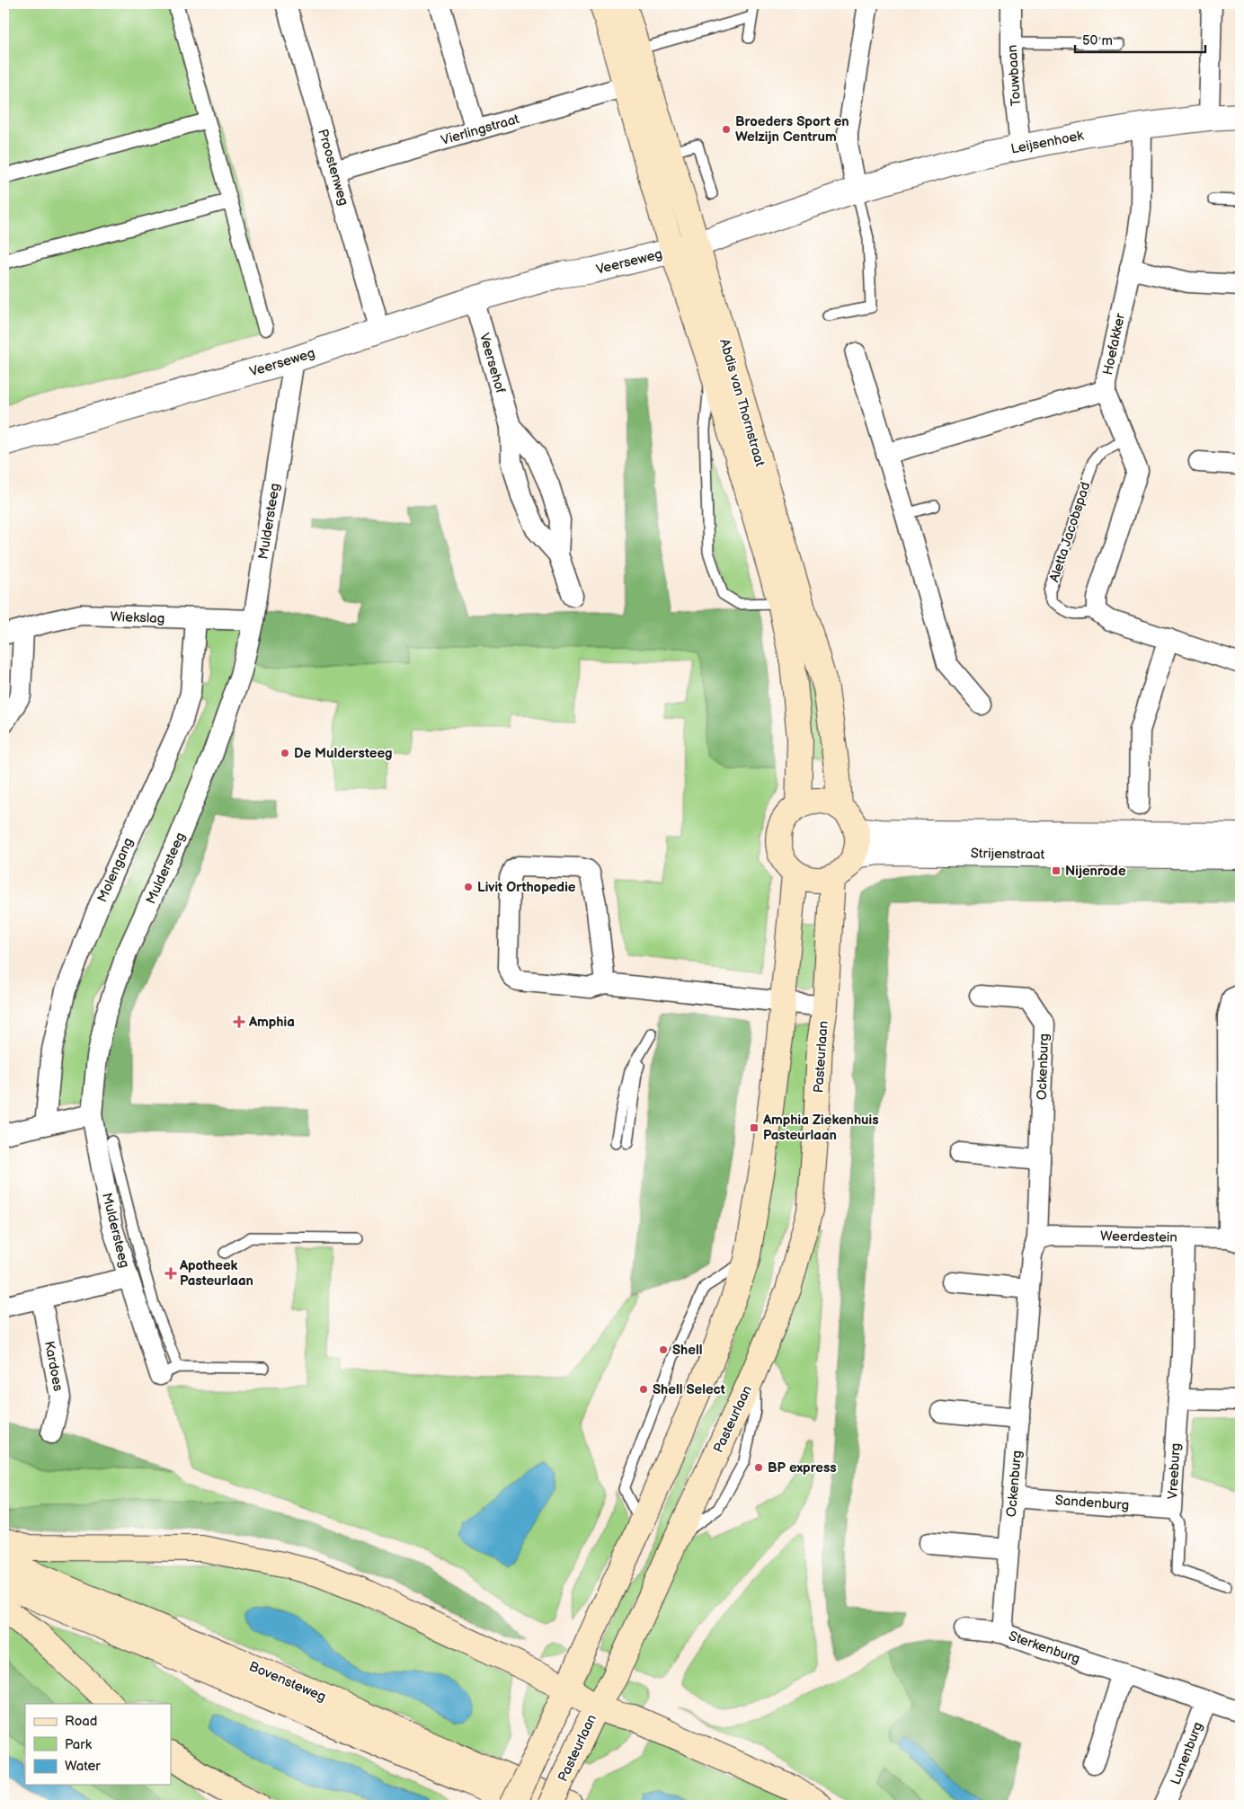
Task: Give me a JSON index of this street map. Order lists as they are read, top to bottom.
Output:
{
  "streets": {
    "main road": ["Abdis van Thornstraat", "Pasteurlaan", "Bovensteweg"],
    "street": [
      "Touwbaan",
      "Vierlingstraat",
      "Leijsenhoek",
      "Proostenweg",
      "Veerseweg",
      "Hoefakker",
      "Veersehof",
      "Muldersteeg",
      "Wiekslag",
      "Strijenstraat",
      "Molengang",
      "Ockenburg",
      "Weerdestein",
      "Kardoes",
      "Vreeburg",
      "Sandenburg",
      "Sterkenburg",
      "Lunenburg"
    ],
    "lane": ["Aletta Jacobspad"]
  },
  "crossings": [
    ["Touwbaan", "Leijsenhoek"],
    ["Vierlingstraat", "Proostenweg"],
    ["Vierlingstraat", "Abdis van Thornstraat"],
    ["Leijsenhoek", "Veerseweg"],
    ["Leijsenhoek", "Hoefakker"],
    ["Leijsenhoek", "Abdis van Thornstraat"],
    ["Proostenweg", "Veerseweg"],
    ["Veerseweg", "Veersehof"],
    ["Veerseweg", "Abdis van Thornstraat"],
    ["Veerseweg", "Muldersteeg"],
    ["Abdis van Thornstraat", "Strijenstraat"],
    ["Abdis van Thornstraat", "Pasteurlaan"],
    ["Muldersteeg", "Wiekslag"],
    ["Wiekslag", "Molengang"],
    ["Strijenstraat", "Pasteurlaan"],
    ["Ockenburg", "Weerdestein"],
    ["Ockenburg", "Sandenburg"],
    ["Ockenburg", "Sterkenburg"],
    ["Weerdestein", "Vreeburg"],
    ["Vreeburg", "Sandenburg"],
    ["Sterkenburg", "Lunenburg"]
  ],
  "places": {
    "other": [
      "Broeders Sport en Welzijn Centrum",
      "De Muldersteeg",
      "Livit Orthopedie",
      "Shell",
      "Shell Select",
      "BP express"
    ],
    "transit": ["Nijenrode", "Amphia Ziekenhuis Pasteurlaan"],
    "health": ["Amphia", "Apotheek Pasteurlaan"]
  },
  "legend": ["Road", "Park", "Water"],
  "scale_bar": "50 m"
}
